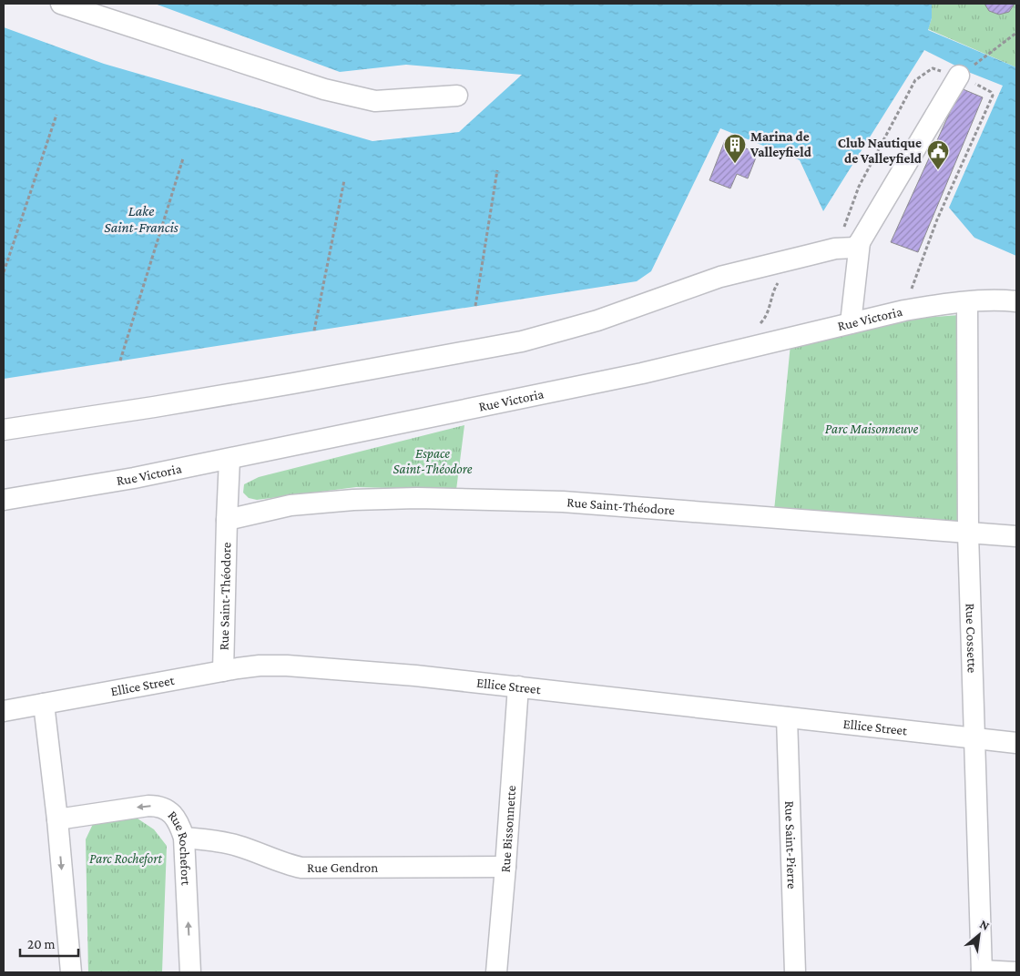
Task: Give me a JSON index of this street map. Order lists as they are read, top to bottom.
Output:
{
  "streets": {
    "street": [
      "Rue Victoria",
      "Rue Saint-Théodore",
      "Rue Cossette",
      "Ellice Street",
      "Rue Bissonnette",
      "Rue Saint-Pierre",
      "Rue Rochefort",
      "Rue Gendron"
    ]
  },
  "crossings": [
    ["Rue Victoria", "Rue Saint-Théodore"],
    ["Rue Victoria", "Rue Cossette"],
    ["Rue Saint-Théodore", "Rue Cossette"],
    ["Rue Saint-Théodore", "Ellice Street"],
    ["Rue Cossette", "Ellice Street"],
    ["Ellice Street", "Rue Bissonnette"],
    ["Ellice Street", "Rue Saint-Pierre"],
    ["Rue Bissonnette", "Rue Gendron"],
    ["Rue Rochefort", "Rue Gendron"]
  ],
  "water": ["Lake Saint-Francis"],
  "parks": ["Parc Maisonneuve", "Espace Saint-Théodore", "Parc Rochefort"],
  "places": {
    "building": ["Marina de Valleyfield"],
    "public building": ["Club Nautique de Valleyfield"]
  },
  "scale_bar": "20 m",
  "north": "top right"
}
